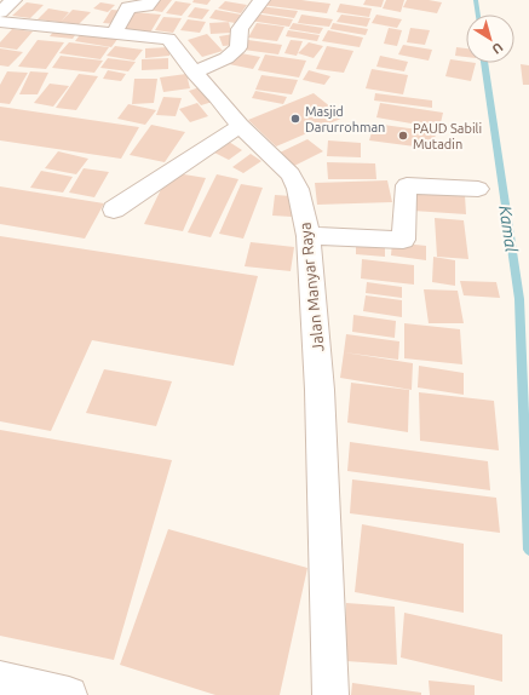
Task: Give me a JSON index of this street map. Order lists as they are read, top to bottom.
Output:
{
  "streets": {
    "street": ["Jalan Manyar Raya"]
  },
  "water": ["Kamal"],
  "places": ["Masjid Darurrohman", "PAUD Sabili Mutadin"],
  "north": "bottom right"
}
